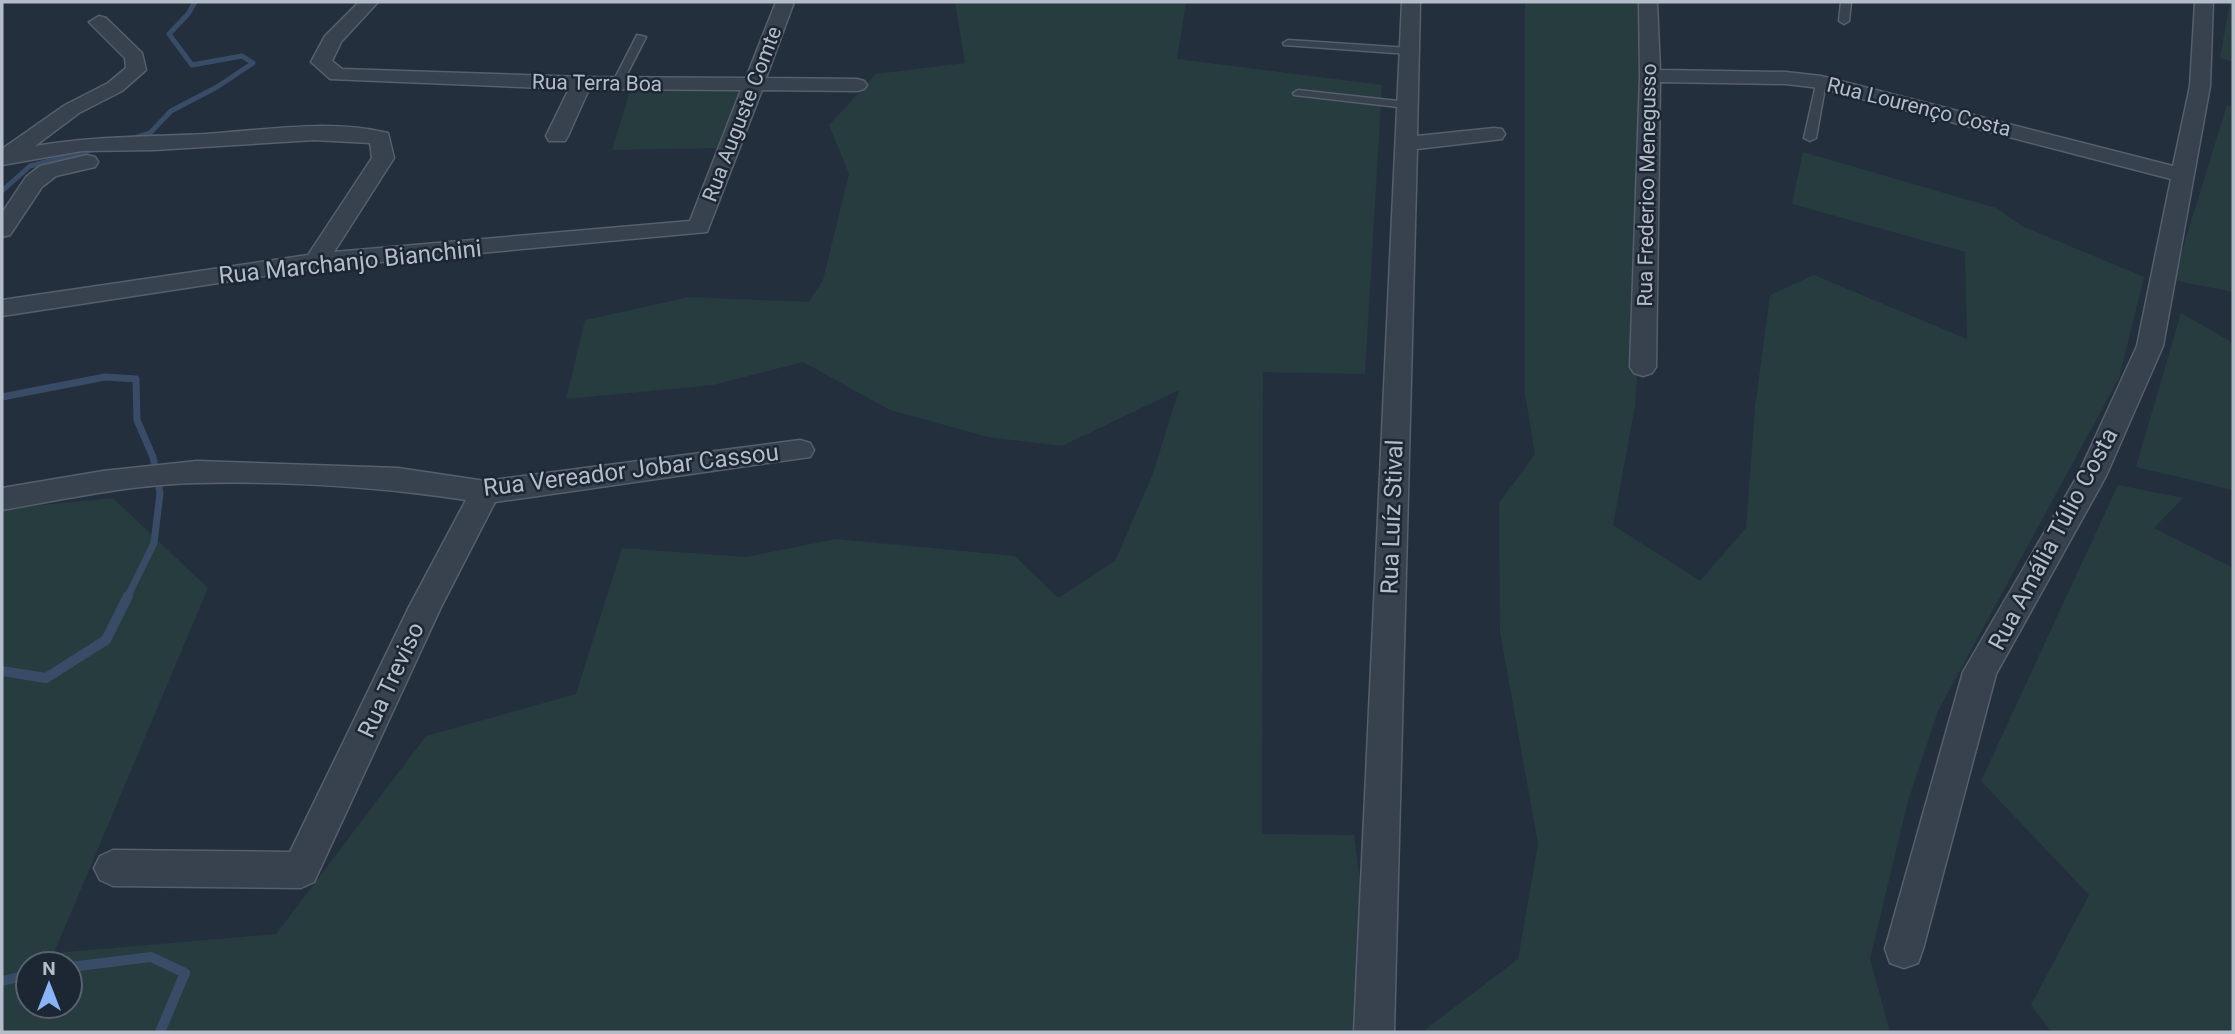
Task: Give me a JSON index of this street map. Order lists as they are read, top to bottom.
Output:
{
  "streets": {
    "street": [
      "Rua Terra Boa",
      "Rua Lourenço Costa",
      "Rua Auguste Comte",
      "Rua Frederico Menegusso",
      "Rua Marchanjo Bianchini",
      "Rua Vereador Jobar Cassou",
      "Rua Luíz Stival",
      "Rua Amália Túlio Costa",
      "Rua Treviso"
    ]
  },
  "crossings": [
    ["Rua Terra Boa", "Rua Auguste Comte"],
    ["Rua Lourenço Costa", "Rua Frederico Menegusso"],
    ["Rua Lourenço Costa", "Rua Amália Túlio Costa"],
    ["Rua Auguste Comte", "Rua Marchanjo Bianchini"],
    ["Rua Vereador Jobar Cassou", "Rua Treviso"]
  ],
  "north": "top"
}
